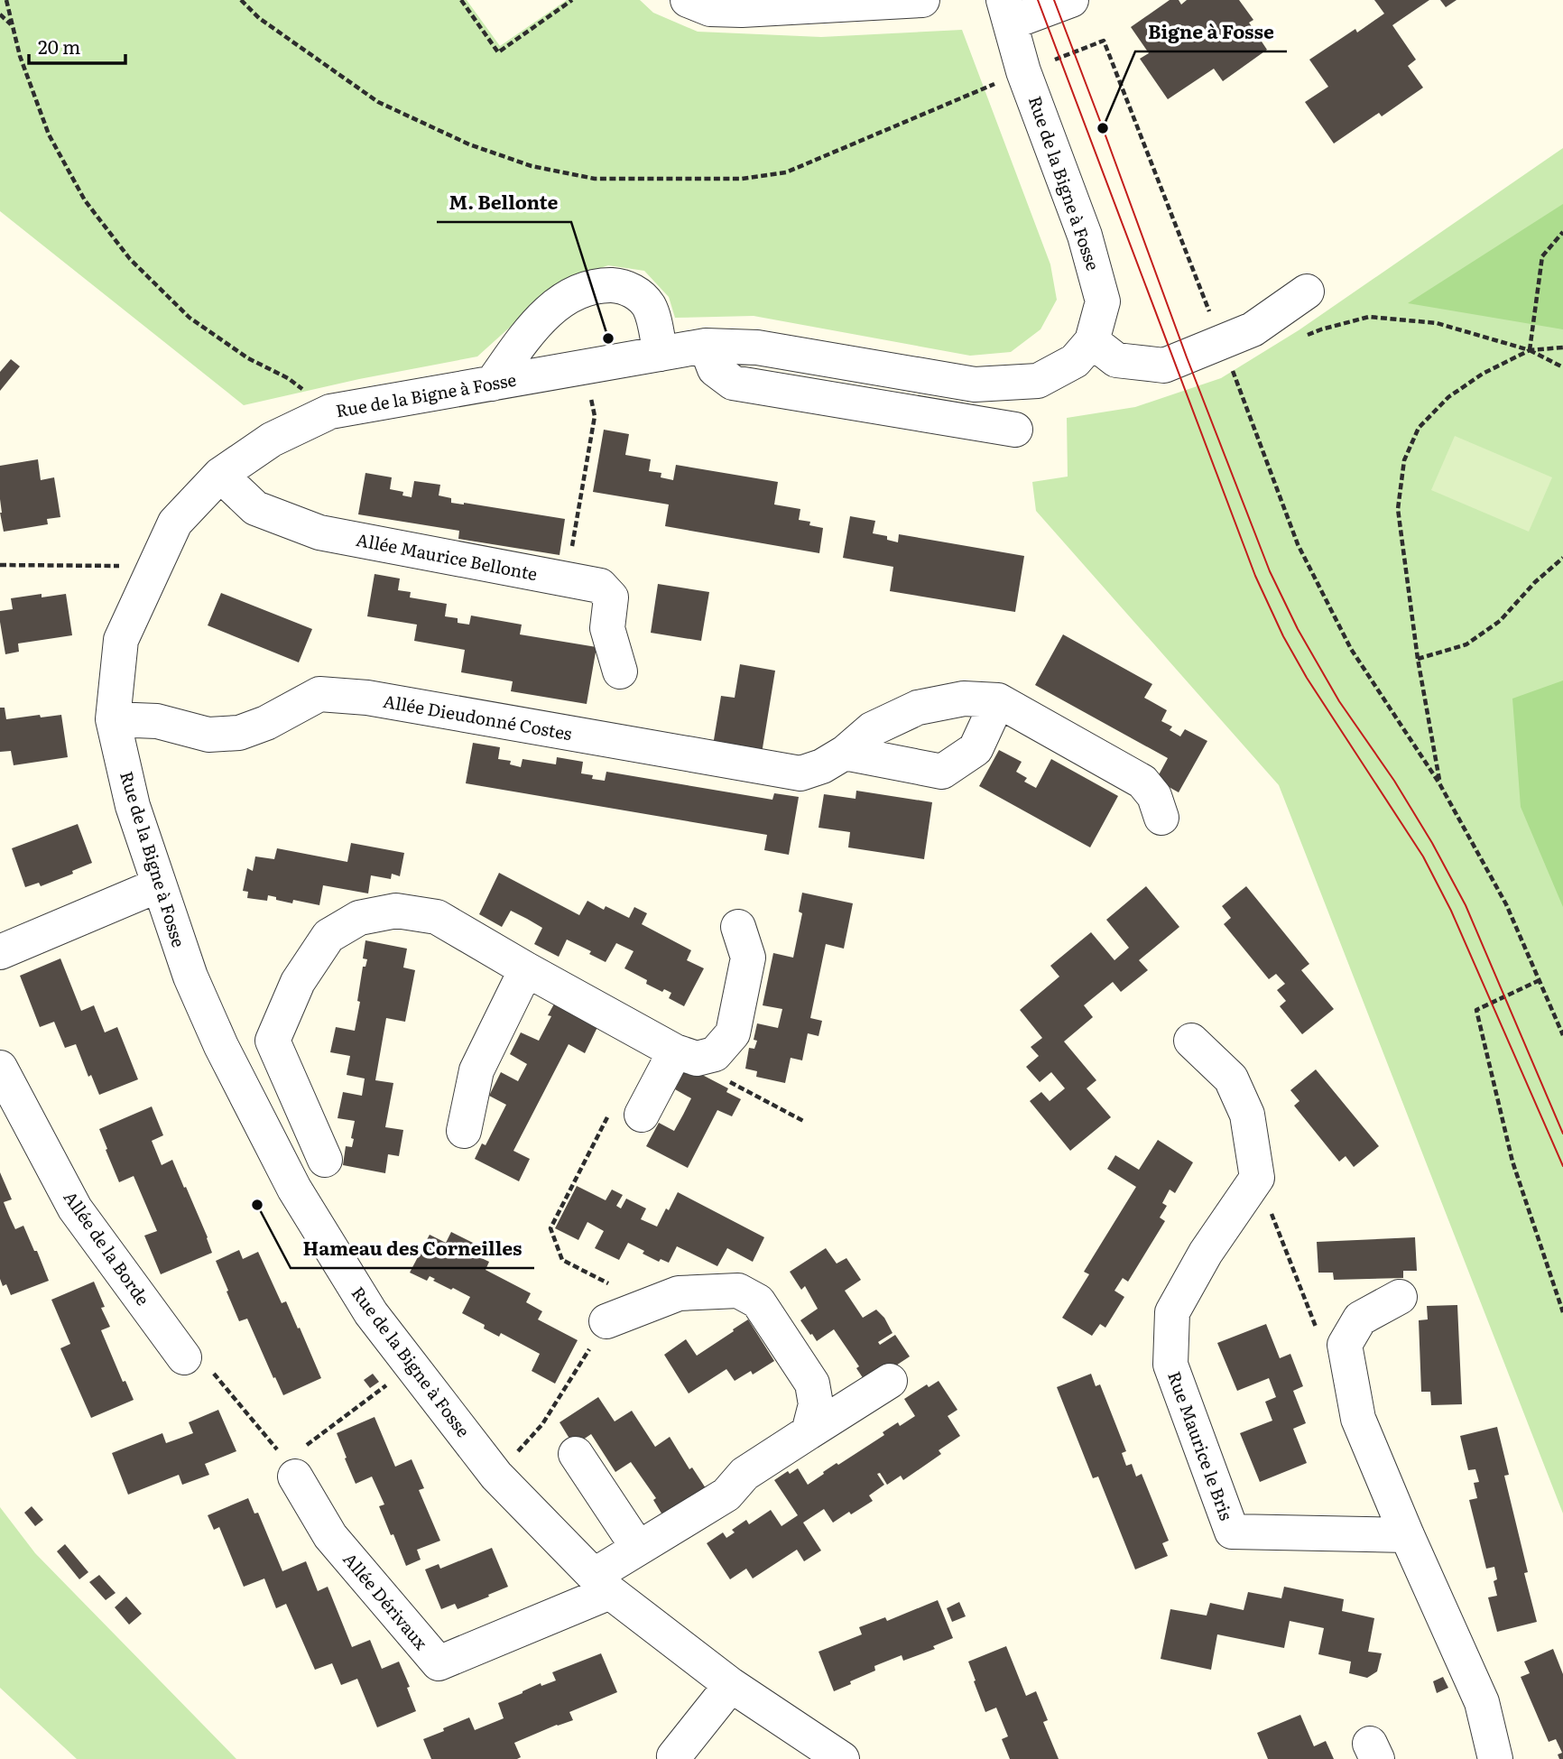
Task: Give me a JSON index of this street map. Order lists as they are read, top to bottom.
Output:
{
  "streets": {
    "street": [
      "Rue de la Bigne à Fosse",
      "Allée Maurice Bellonte",
      "Allée Dieudonné Costes",
      "Allée de la Borde",
      "Rue Maurice le Bris",
      "Allée Dérivaux"
    ]
  },
  "crossings": [
    ["Rue de la Bigne à Fosse", "Allée Maurice Bellonte"],
    ["Rue de la Bigne à Fosse", "Allée Dieudonné Costes"],
    ["Rue de la Bigne à Fosse", "Allée Dérivaux"]
  ],
  "places": ["Bigne à Fosse", "M. Bellonte", "Hameau des Corneilles"],
  "scale_bar": "20 m"
}
